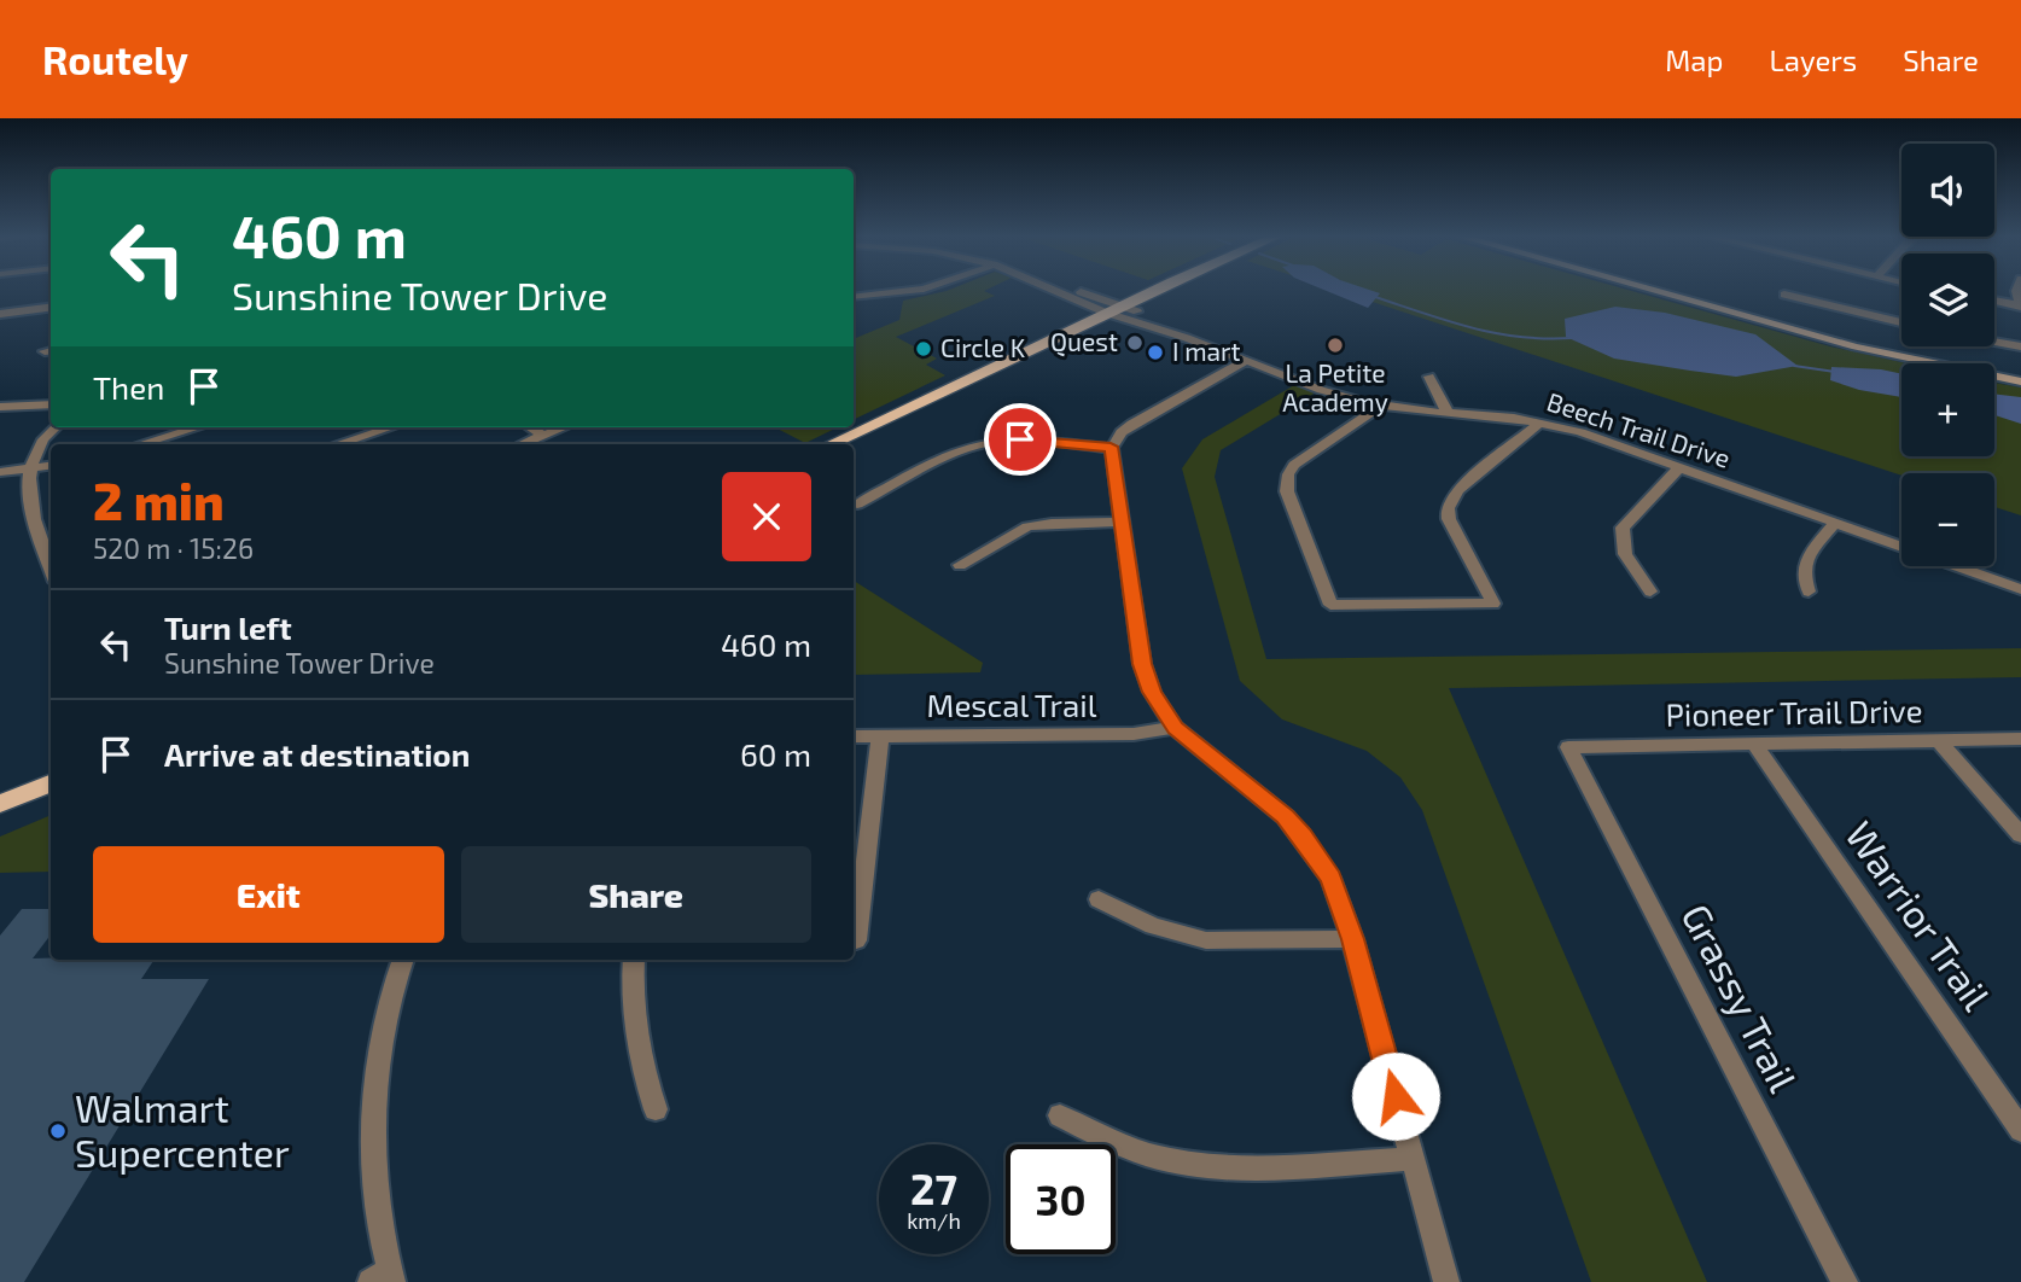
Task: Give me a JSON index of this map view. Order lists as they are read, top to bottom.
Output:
{
  "streets": {
    "street": [
      "Beech Trail Drive",
      "Mescal Trail",
      "Pioneer Trail Drive",
      "Warrior Trail",
      "Grassy Trail"
    ]
  },
  "crossings": [
    ["Pioneer Trail Drive", "Warrior Trail"],
    ["Pioneer Trail Drive", "Grassy Trail"]
  ],
  "places": [
    "Quest",
    "La Petite Academy",
    "Circle K",
    "I mart",
    "Walmart Supercenter"
  ],
  "page": {
    "header": "Routely",
    "nav": ["Map", "Layers", "Share"],
    "map_buttons": ["+", "−"],
    "turn": ["460 m", "Sunshine Tower Drive"],
    "then": "Then",
    "heading": ["2 min", "520 m · 15:26"],
    "list": [
      {
        "name": "Turn left",
        "note": "Sunshine Tower Drive",
        "value": "460 m"
      },
      {
        "name": "Arrive at destination",
        "value": "60 m"
      }
    ],
    "buttons": ["Exit", "Share"],
    "speed": "27 km/h",
    "limit": "30"
  }
}
